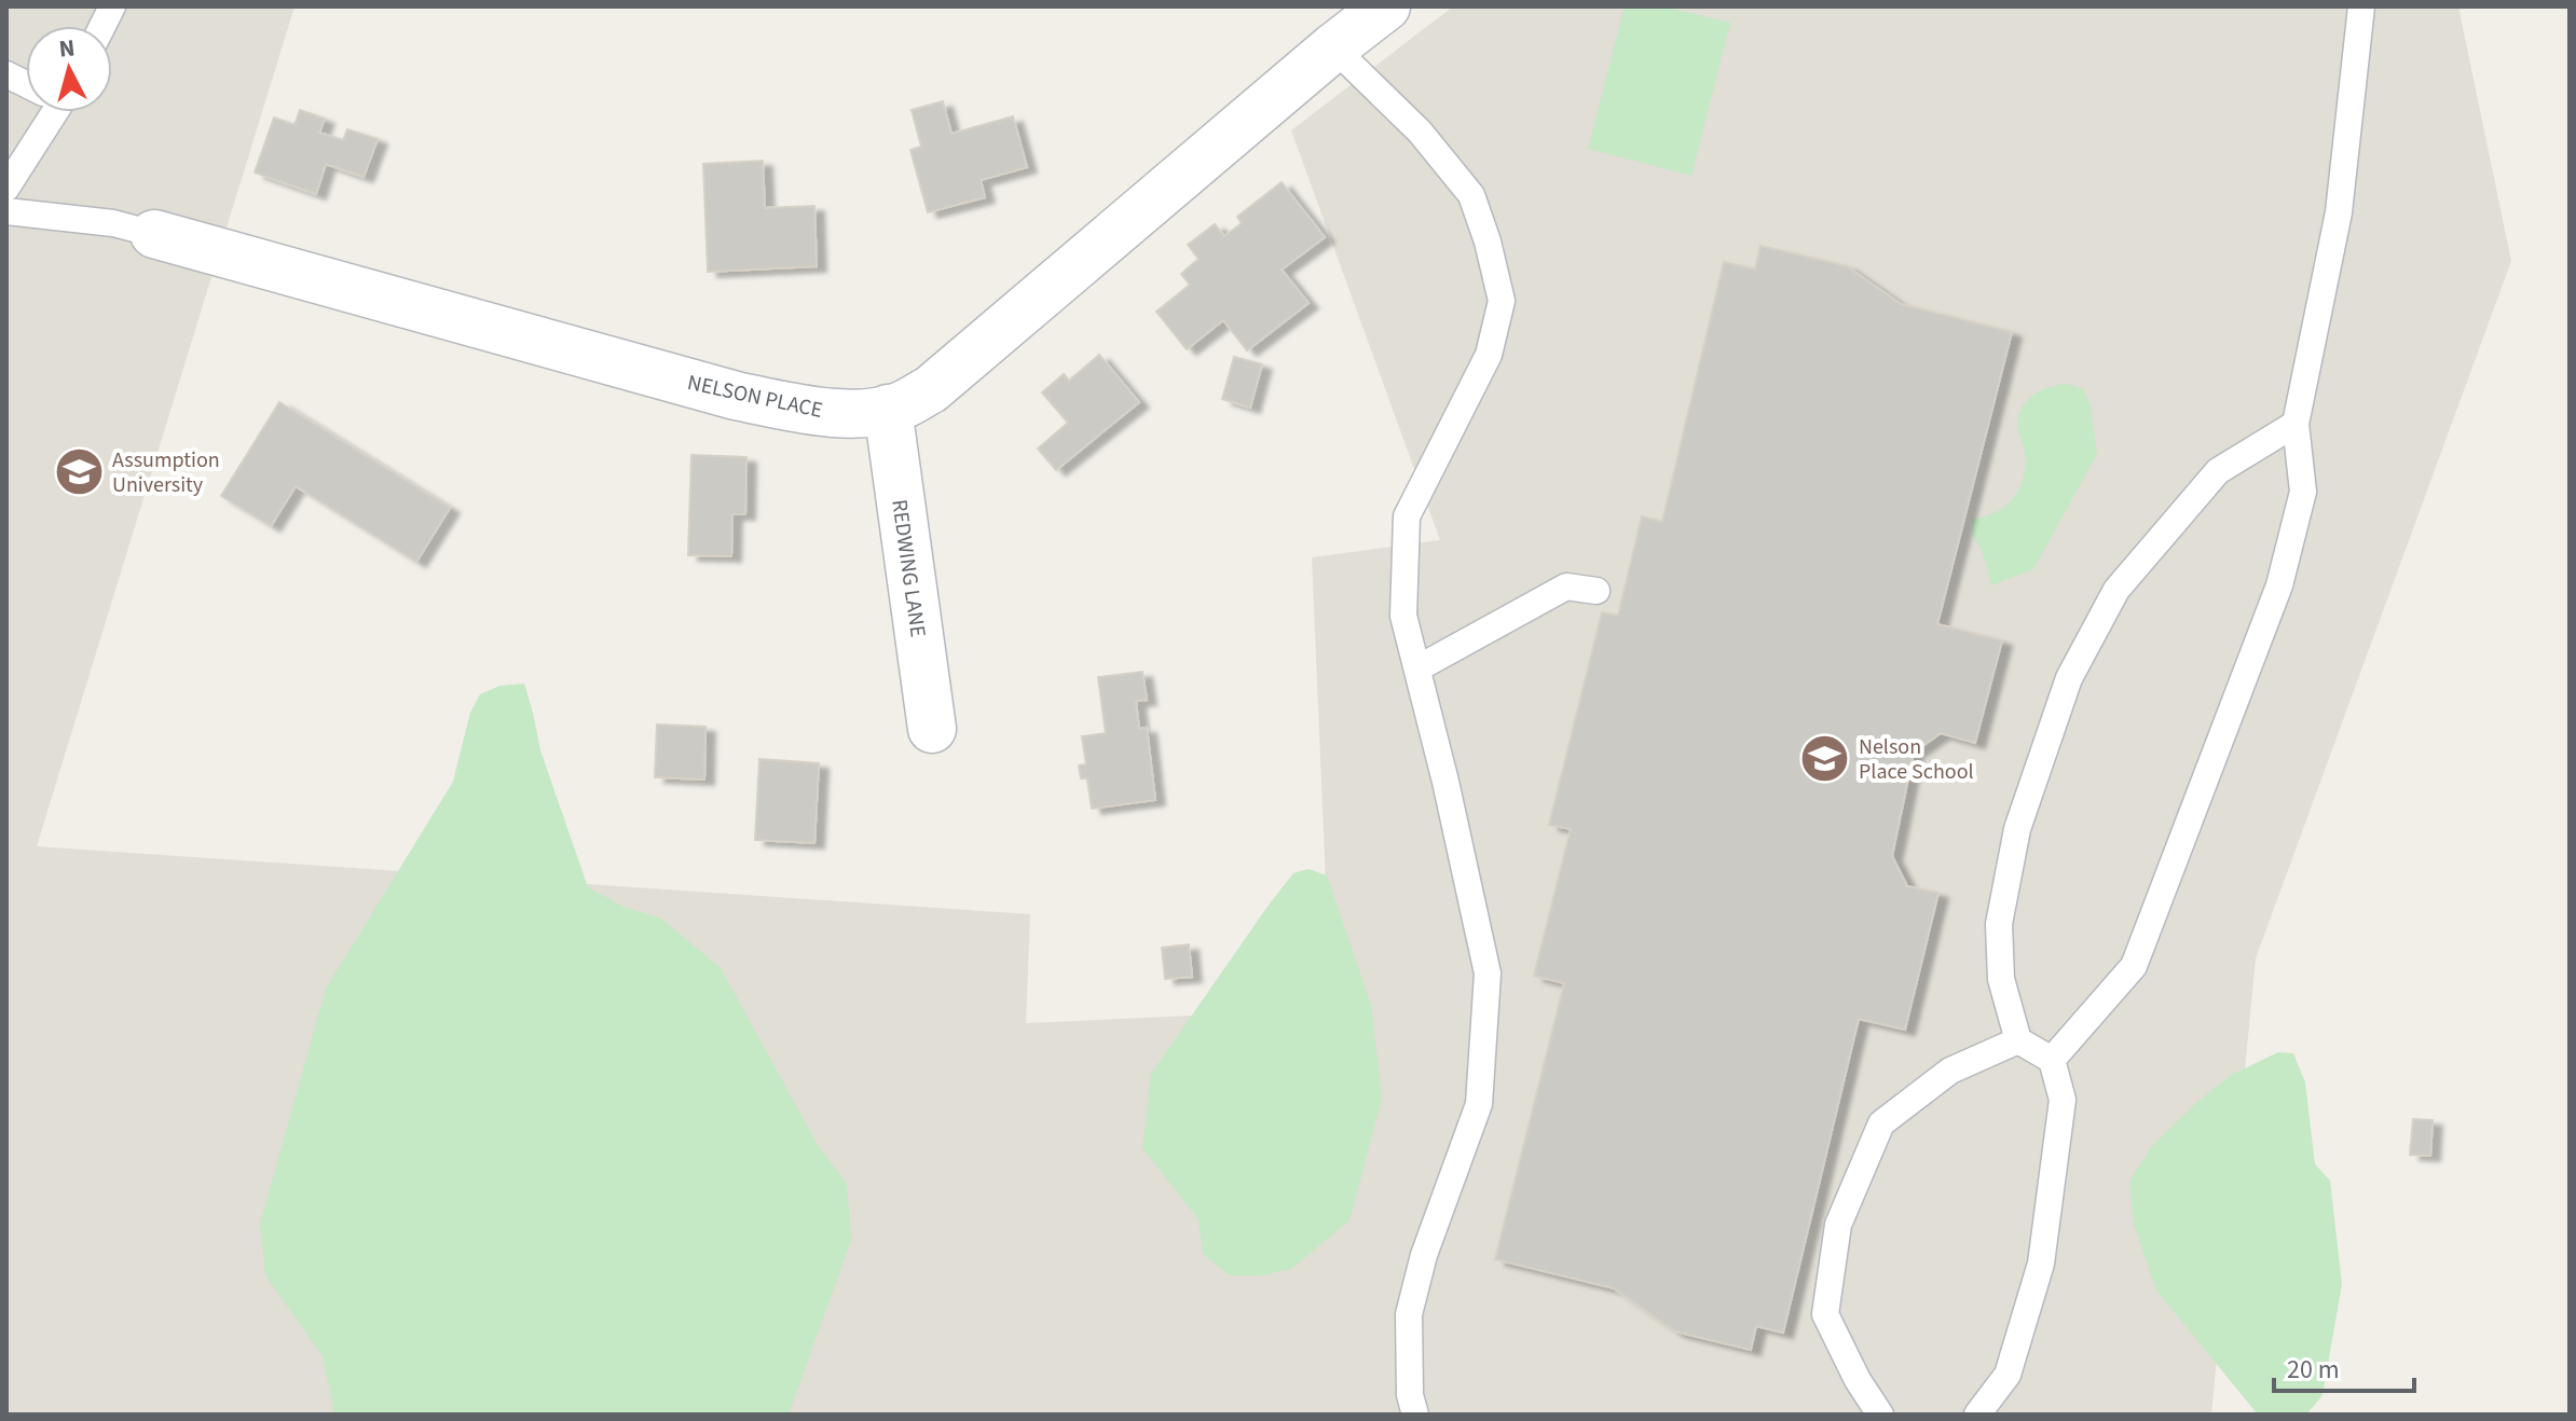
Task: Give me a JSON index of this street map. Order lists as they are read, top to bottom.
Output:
{
  "streets": {
    "street": ["NELSON PLACE", "REDWING LANE"]
  },
  "crossings": [
    ["NELSON PLACE", "REDWING LANE"]
  ],
  "places": {
    "school or university": ["Assumption University", "Nelson Place School"]
  },
  "scale_bar": "20 m",
  "north": "top"
}
